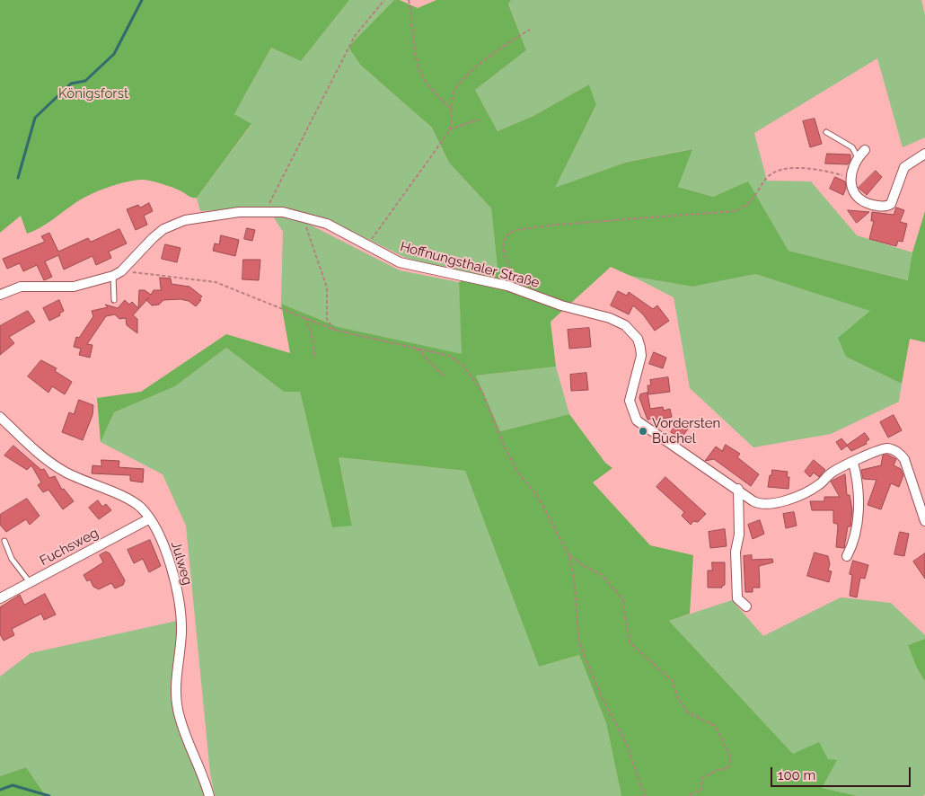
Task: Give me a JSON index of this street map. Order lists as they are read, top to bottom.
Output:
{
  "streets": {
    "street": ["Hoffnungsthaler Straße", "Fuchsweg", "Julweg"]
  },
  "crossings": [
    ["Fuchsweg", "Julweg"]
  ],
  "parks": ["Königsforst"],
  "places": ["Vordersten Büchel"],
  "scale_bar": "100 m"
}
